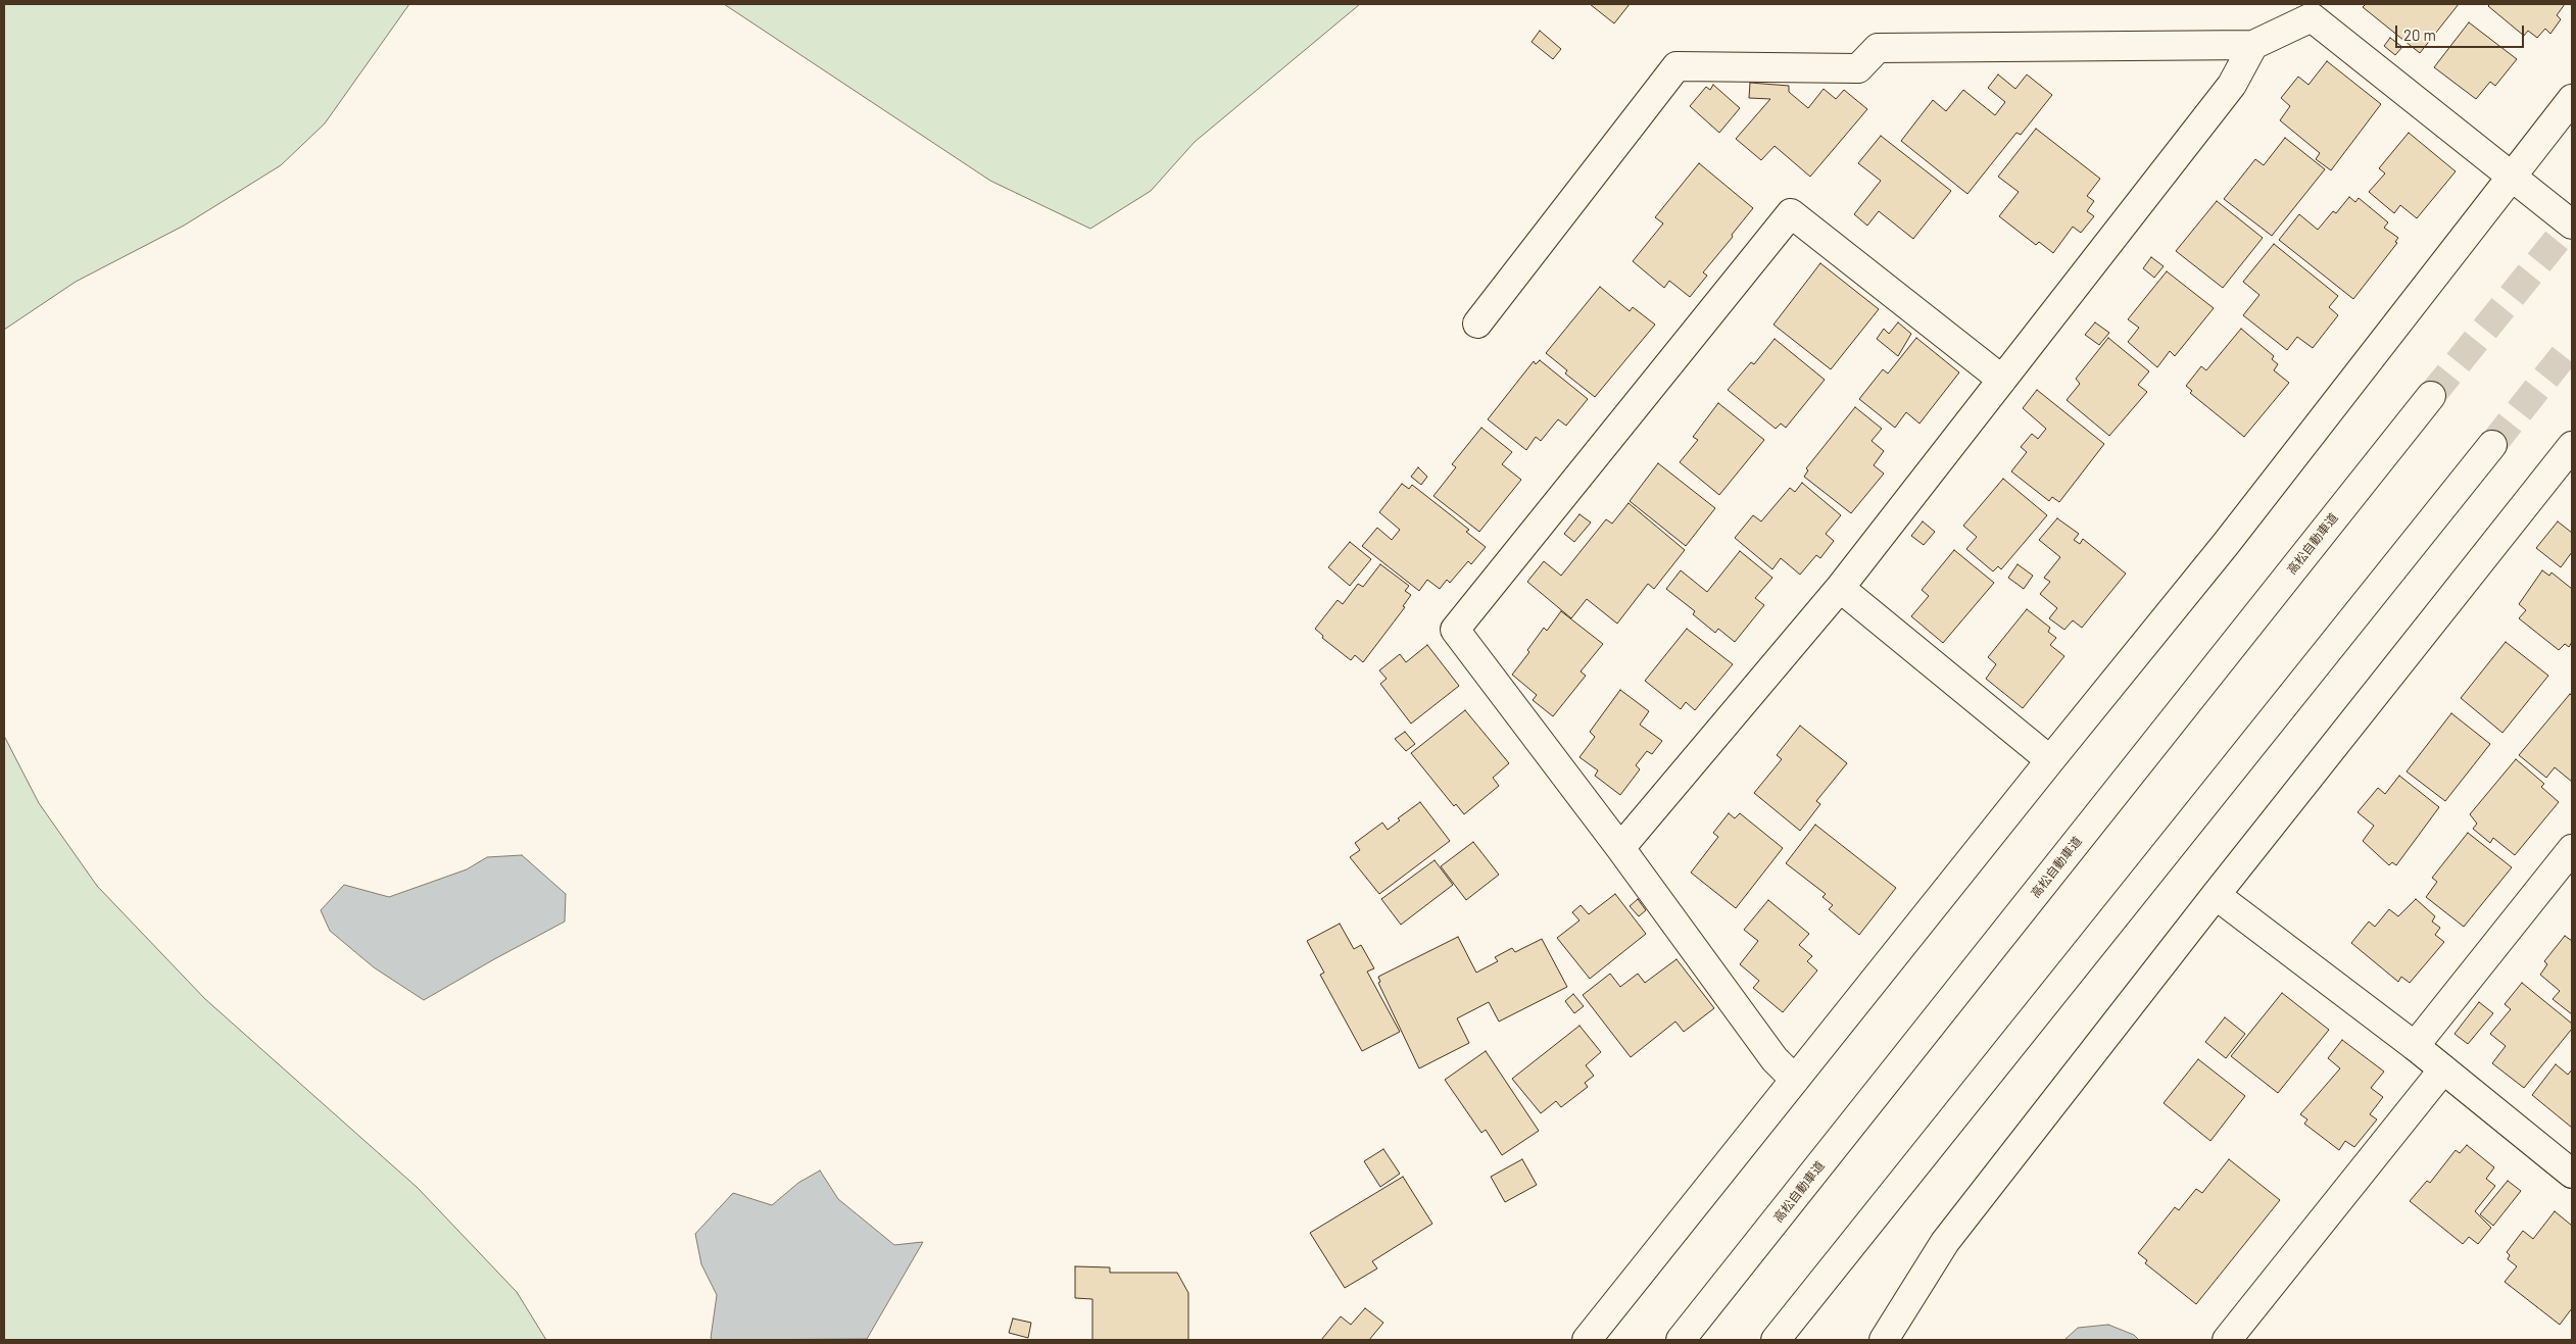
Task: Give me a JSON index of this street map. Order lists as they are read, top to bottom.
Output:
{
  "streets": {
    "main road": ["高松自動車道"]
  },
  "scale_bar": "20 m"
}
